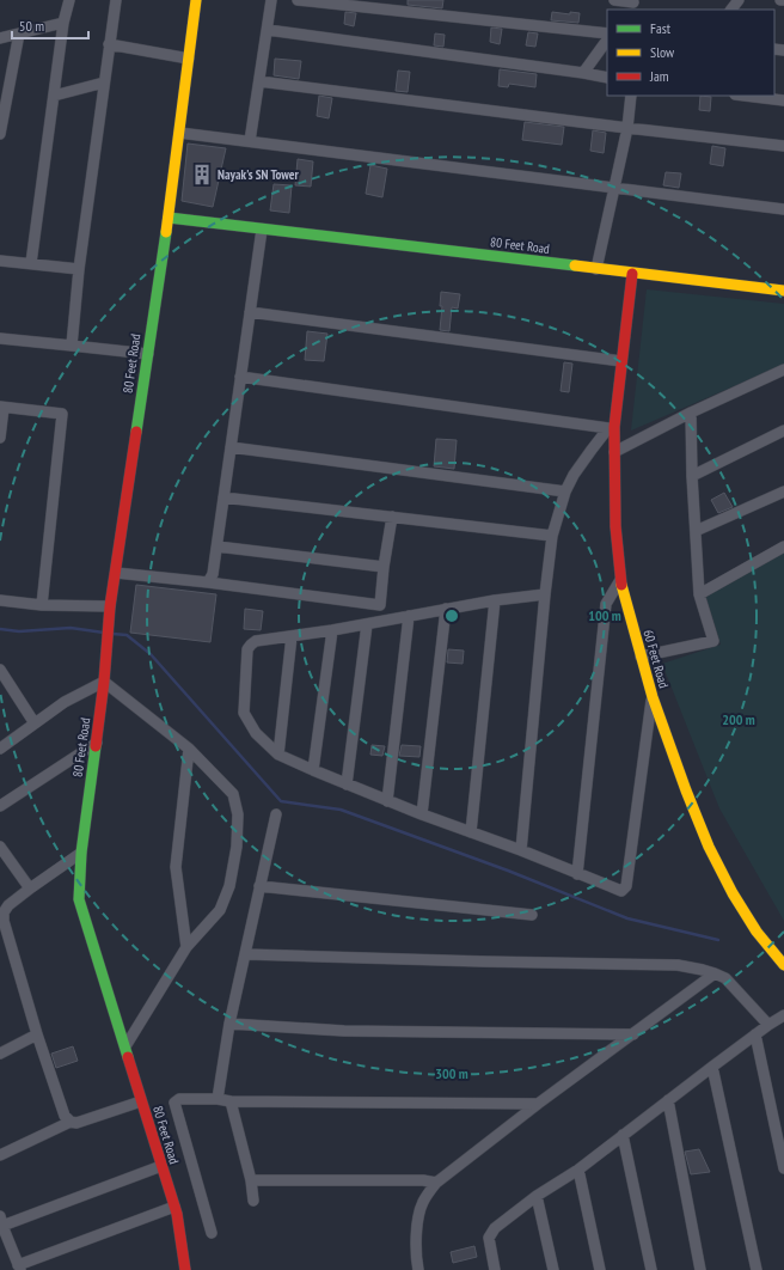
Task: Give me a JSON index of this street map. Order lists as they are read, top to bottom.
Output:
{
  "streets": {
    "street": ["80 Feet Road", "60 Feet Road"]
  },
  "crossings": [
    ["80 Feet Road", "60 Feet Road"]
  ],
  "places": {
    "building": ["Nayak's SN Tower"]
  },
  "legend": ["Fast", "Slow", "Jam"],
  "scale_bar": "50 m",
  "rings": ["100 m", "200 m", "300 m"]
}
